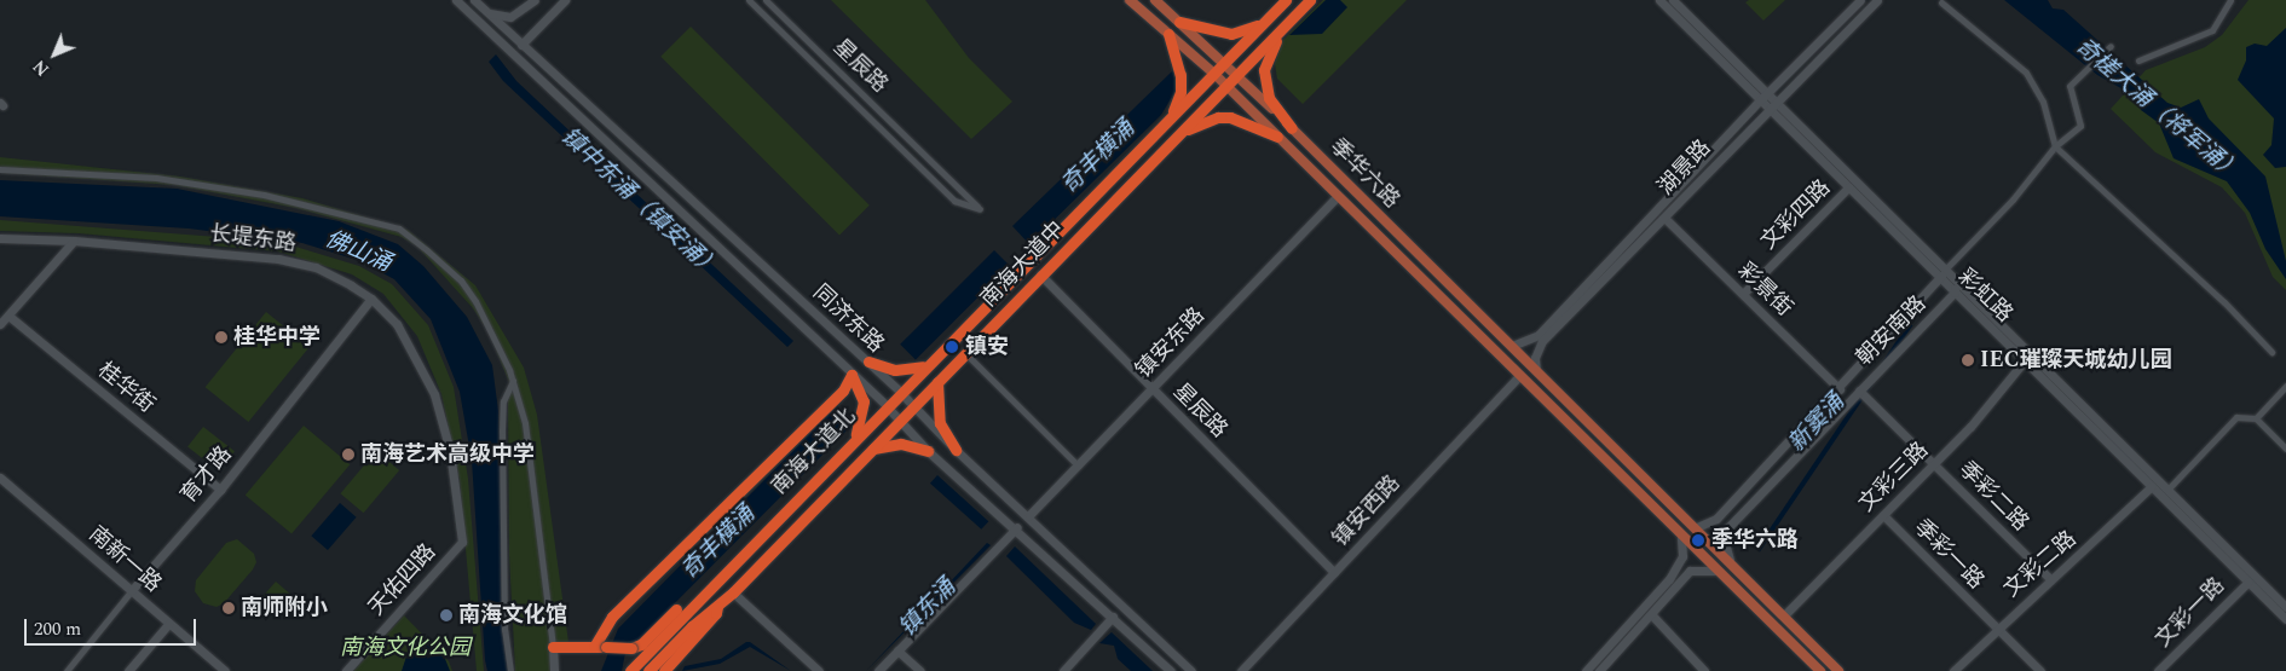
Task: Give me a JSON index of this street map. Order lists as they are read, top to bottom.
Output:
{
  "streets": {
    "highway": ["南海大道中", "南海大道北"],
    "main road": ["季华六路"],
    "street": [
      "星辰路",
      "湖景路",
      "文彩四路",
      "长堤东路",
      "彩景街",
      "彩虹路",
      "同济东路",
      "朝安南路",
      "镇安东路",
      "桂华街",
      "育才路",
      "文彩三路",
      "季彩二路",
      "镇安西路",
      "季彩一路",
      "南新一路",
      "文彩二路",
      "天佑四路",
      "文彩一路"
    ]
  },
  "crossings": [
    ["星辰路", "南海大道中"],
    ["星辰路", "镇安东路"],
    ["星辰路", "镇安西路"],
    ["湖景路", "季华六路"],
    ["湖景路", "彩景街"],
    ["湖景路", "彩虹路"],
    ["季华六路", "南海大道中"],
    ["季华六路", "朝安南路"],
    ["季华六路", "镇安东路"],
    ["季华六路", "文彩三路"],
    ["季华六路", "镇安西路"],
    ["文彩四路", "彩景街"],
    ["文彩四路", "彩虹路"],
    ["长堤东路", "育才路"],
    ["长堤东路", "天佑四路"],
    ["南海大道中", "同济东路"],
    ["南海大道中", "南海大道北"],
    ["彩景街", "朝安南路"],
    ["彩虹路", "朝安南路"],
    ["彩虹路", "文彩三路"],
    ["彩虹路", "文彩二路"],
    ["彩虹路", "文彩一路"],
    ["同济东路", "镇安东路"],
    ["同济东路", "南海大道北"],
    ["朝安南路", "季彩二路"],
    ["桂华街", "育才路"],
    ["育才路", "南新一路"],
    ["文彩三路", "季彩二路"],
    ["文彩三路", "季彩一路"],
    ["季彩二路", "文彩二路"],
    ["季彩一路", "文彩二路"]
  ],
  "water": [
    "奇槎大涌（将军涌）",
    "奇丰横涌",
    "镇中东涌（镇安涌）",
    "佛山涌",
    "新窦涌",
    "镇东涌"
  ],
  "parks": ["南海文化公园"],
  "places": [
    "桂华中学",
    "镇安",
    "IEC璀璨天城幼儿园",
    "南海艺术高级中学",
    "季华六路",
    "南师附小",
    "南海文化馆"
  ],
  "scale_bar": "200 m",
  "north": "bottom left"
}
